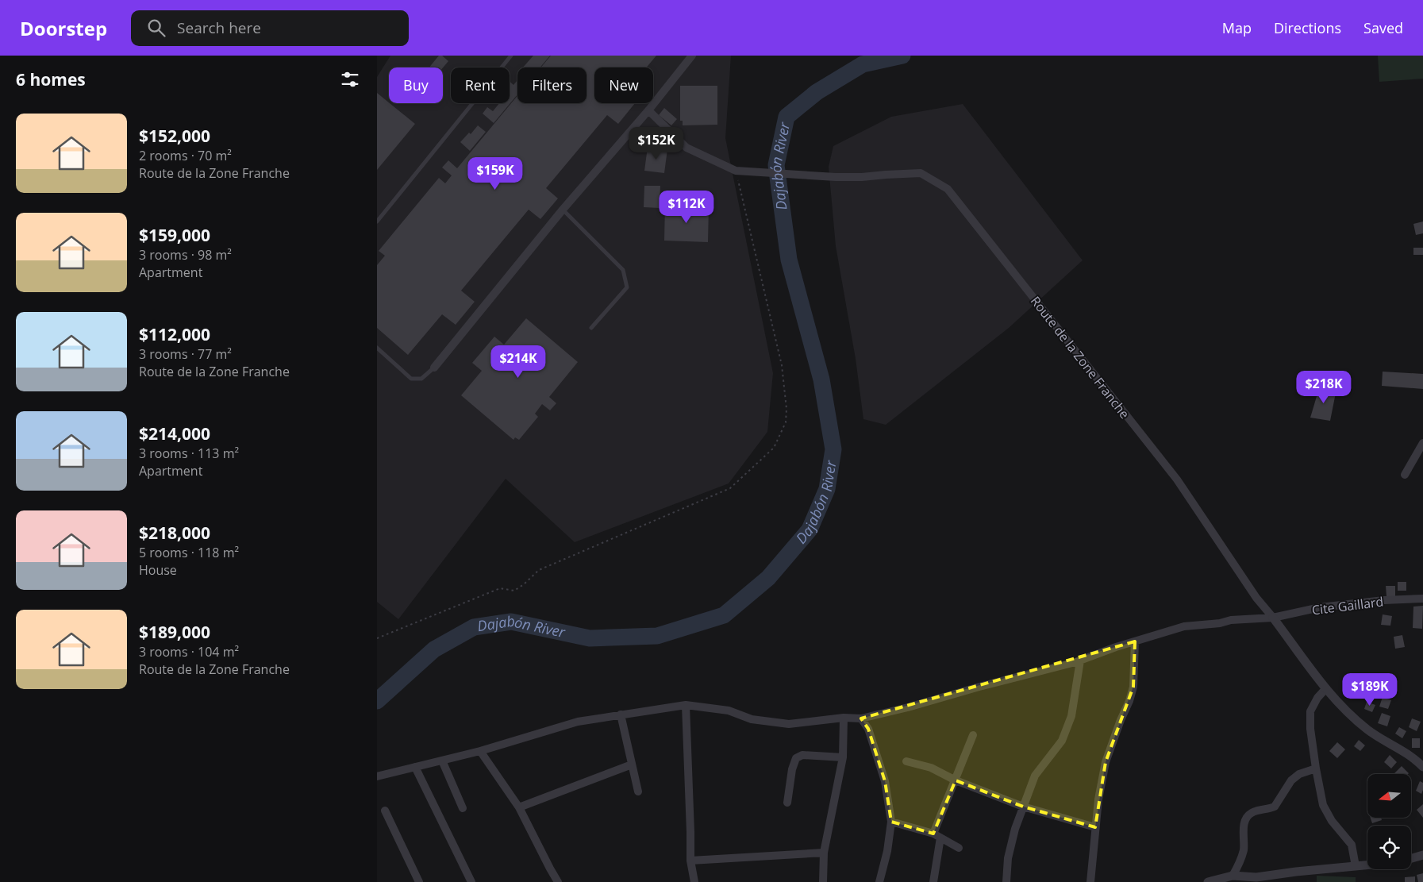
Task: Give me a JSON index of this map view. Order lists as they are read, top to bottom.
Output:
{
  "streets": {
    "street": ["Route de la Zone Franche", "Cite Gaillard"]
  },
  "crossings": [
    ["Route de la Zone Franche", "Cite Gaillard"]
  ],
  "water": ["Dajabón River"],
  "north": "left",
  "page": {
    "header": "Doorstep",
    "search": "Search here",
    "nav": ["Map", "Directions", "Saved"],
    "heading": "6 homes",
    "chip": [
      "Buy",
      "Rent",
      "Filters",
      "New"
    ],
    "list": [
      {
        "name": "$152,000",
        "note": "2 rooms · 70 m² · Route de la Zone Franche"
      },
      {
        "name": "$159,000",
        "note": "3 rooms · 98 m² · Apartment"
      },
      {
        "name": "$112,000",
        "note": "3 rooms · 77 m² · Route de la Zone Franche"
      },
      {
        "name": "$214,000",
        "note": "3 rooms · 113 m² · Apartment"
      },
      {
        "name": "$218,000",
        "note": "5 rooms · 118 m² · House"
      },
      {
        "name": "$189,000",
        "note": "3 rooms · 104 m² · Route de la Zone Franche"
      }
    ],
    "price": [
      "$152K",
      "$159K",
      "$112K",
      "$214K",
      "$218K",
      "$189K"
    ]
  }
}
